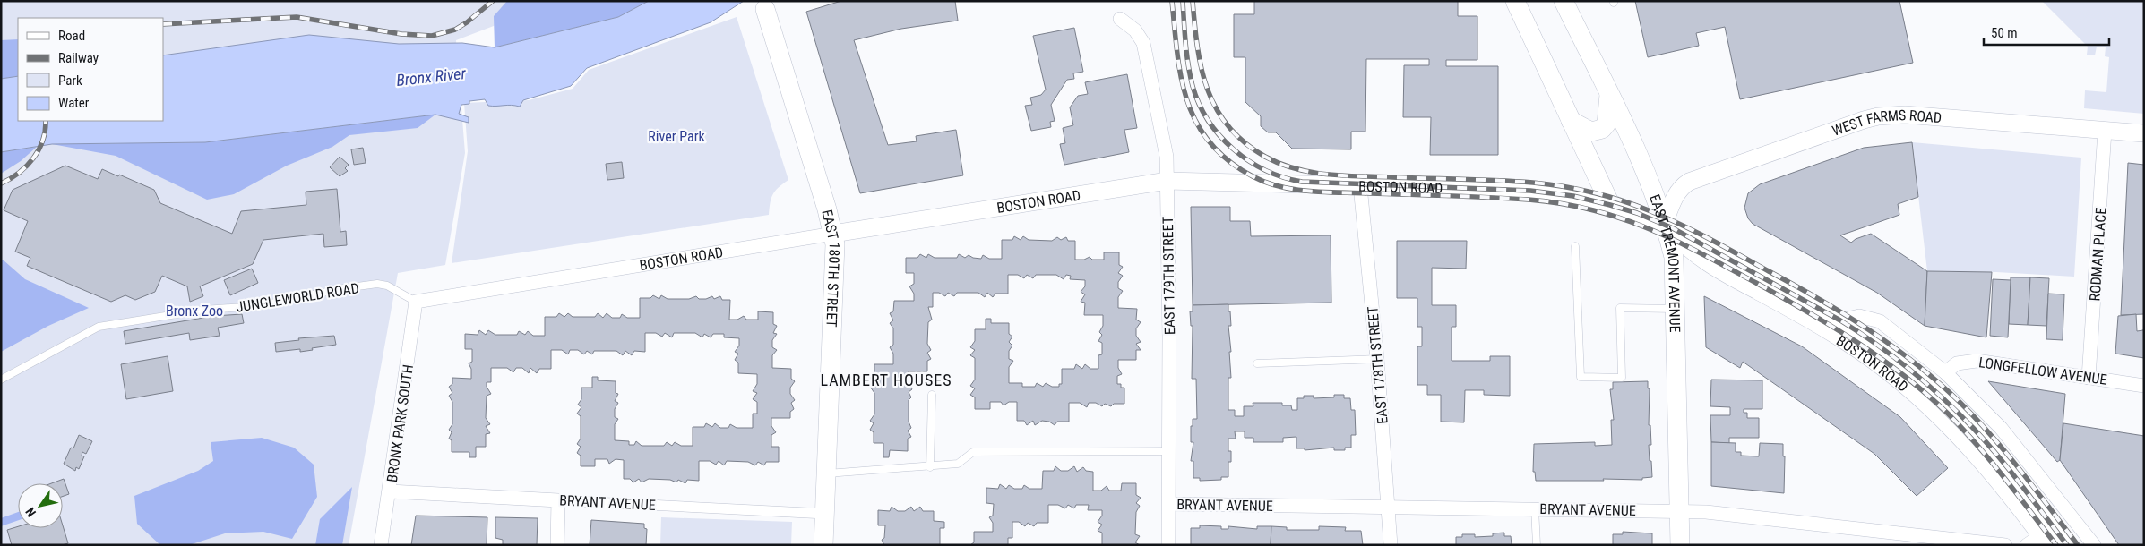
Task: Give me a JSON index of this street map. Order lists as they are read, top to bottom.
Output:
{
  "streets": {
    "main road": ["BOSTON ROAD", "EAST TREMONT AVENUE", "EAST 180TH STREET"],
    "street": [
      "WEST FARMS ROAD",
      "RODMAN PLACE",
      "EAST 179TH STREET",
      "EAST 178TH STREET",
      "LONGFELLOW AVENUE",
      "BRONX PARK SOUTH",
      "BRYANT AVENUE"
    ],
    "lane": ["JUNGLEWORLD ROAD"]
  },
  "crossings": [
    ["WEST FARMS ROAD", "BOSTON ROAD"],
    ["WEST FARMS ROAD", "RODMAN PLACE"],
    ["WEST FARMS ROAD", "EAST TREMONT AVENUE"],
    ["BOSTON ROAD", "EAST TREMONT AVENUE"],
    ["BOSTON ROAD", "EAST 180TH STREET"],
    ["BOSTON ROAD", "EAST 179TH STREET"],
    ["BOSTON ROAD", "JUNGLEWORLD ROAD"],
    ["BOSTON ROAD", "EAST 178TH STREET"],
    ["BOSTON ROAD", "LONGFELLOW AVENUE"],
    ["BOSTON ROAD", "BRONX PARK SOUTH"],
    ["RODMAN PLACE", "LONGFELLOW AVENUE"],
    ["EAST TREMONT AVENUE", "BRYANT AVENUE"],
    ["EAST 180TH STREET", "BRYANT AVENUE"],
    ["EAST 179TH STREET", "BRYANT AVENUE"],
    ["JUNGLEWORLD ROAD", "BRONX PARK SOUTH"],
    ["EAST 178TH STREET", "BRYANT AVENUE"],
    ["BRONX PARK SOUTH", "BRYANT AVENUE"]
  ],
  "districts": ["LAMBERT HOUSES"],
  "water": ["Bronx River"],
  "parks": ["River Park", "Bronx Zoo"],
  "legend": [
    "Road",
    "Railway",
    "Park",
    "Water"
  ],
  "scale_bar": "50 m",
  "north": "bottom left"
}
